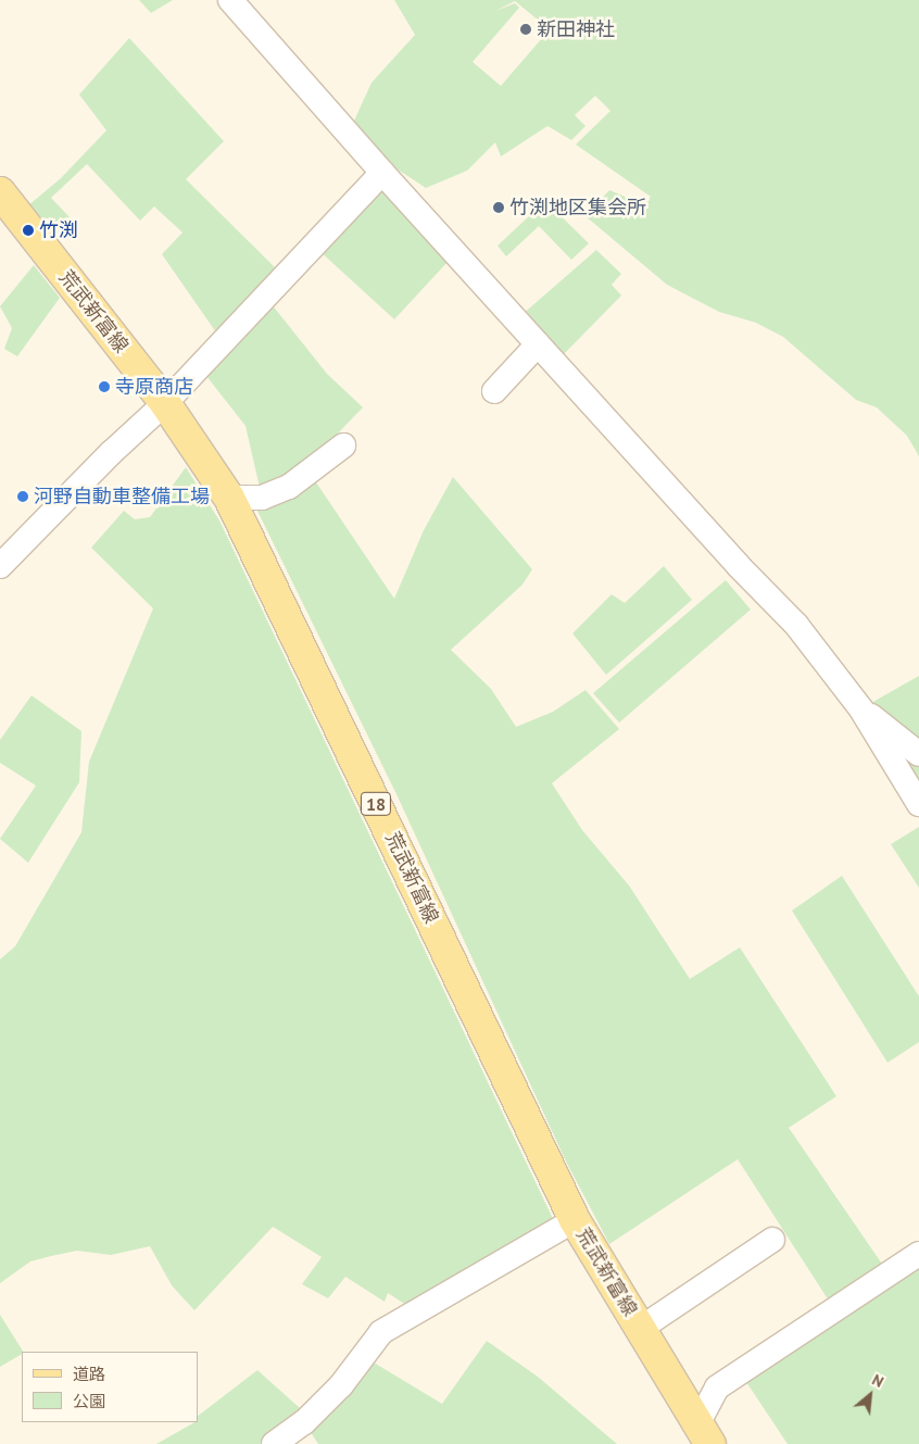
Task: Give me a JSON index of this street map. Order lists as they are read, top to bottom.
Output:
{
  "streets": {
    "main road": ["荒武新富線", "18"]
  },
  "places": [
    "新田神社",
    "竹渕地区集会所",
    "竹渕",
    "寺原商店",
    "河野自動車整備工場"
  ],
  "legend": ["道路", "公園"],
  "north": "top right"
}
